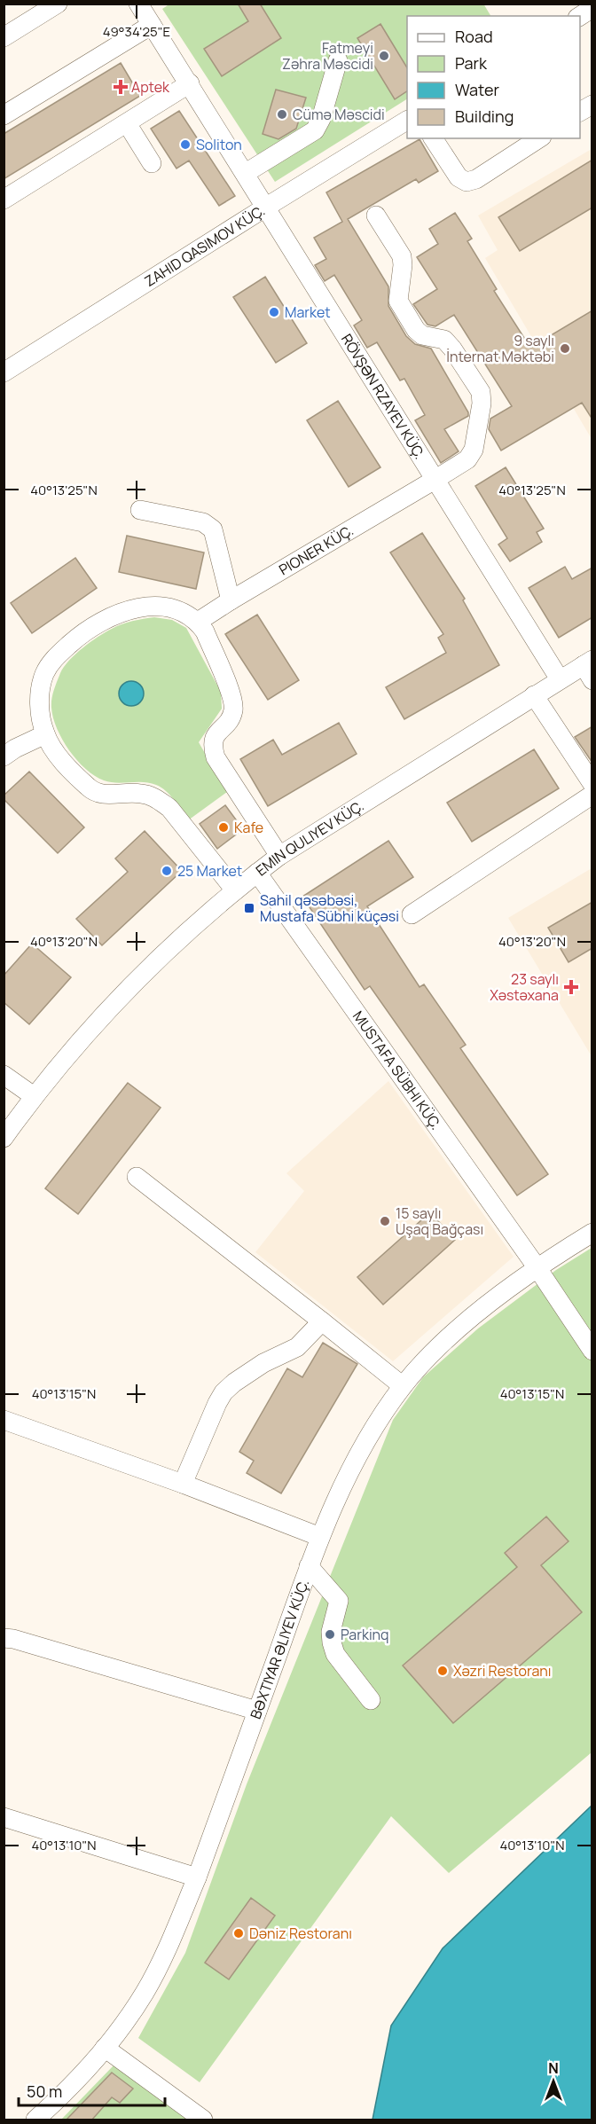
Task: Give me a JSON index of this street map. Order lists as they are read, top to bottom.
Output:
{
  "streets": {
    "street": [
      "RÖVŞƏN RZAYEV KÜÇ.",
      "PIONER KÜÇ.",
      "EMIN QULIYEV KÜÇ.",
      "MUSTAFA SÜBHI KÜÇ.",
      "BƏXTIYAR ƏLIYEV KÜÇ."
    ]
  },
  "crossings": [
    ["RÖVŞƏN RZAYEV KÜÇ.", "PIONER KÜÇ."],
    ["RÖVŞƏN RZAYEV KÜÇ.", "EMIN QULIYEV KÜÇ."],
    ["EMIN QULIYEV KÜÇ.", "MUSTAFA SÜBHI KÜÇ."],
    ["MUSTAFA SÜBHI KÜÇ.", "BƏXTIYAR ƏLIYEV KÜÇ."]
  ],
  "places": {
    "other": [
      "Fatmeyi Zəhra Məscidi",
      "Cümə Məscidi",
      "Soliton",
      "Market",
      "9 saylı İnternat Məktəbi",
      "Kafe",
      "25 Market",
      "15 saylı Uşaq Bağçası",
      "Parkinq",
      "Xəzri Restoranı",
      "Dəniz Restoranı"
    ],
    "health": ["Aptek", "23 saylı Xəstəxana"],
    "transit": ["Sahil qəsəbəsi, Mustafa Sübhi küçəsi"]
  },
  "legend": [
    "Road",
    "Park",
    "Water",
    "Building"
  ],
  "scale_bar": "50 m",
  "north": "top",
  "coordinates": [
    "49°34'25\"E",
    "40°13'25\"N",
    "40°13'20\"N",
    "40°13'15\"N",
    "40°13'10\"N"
  ]
}
